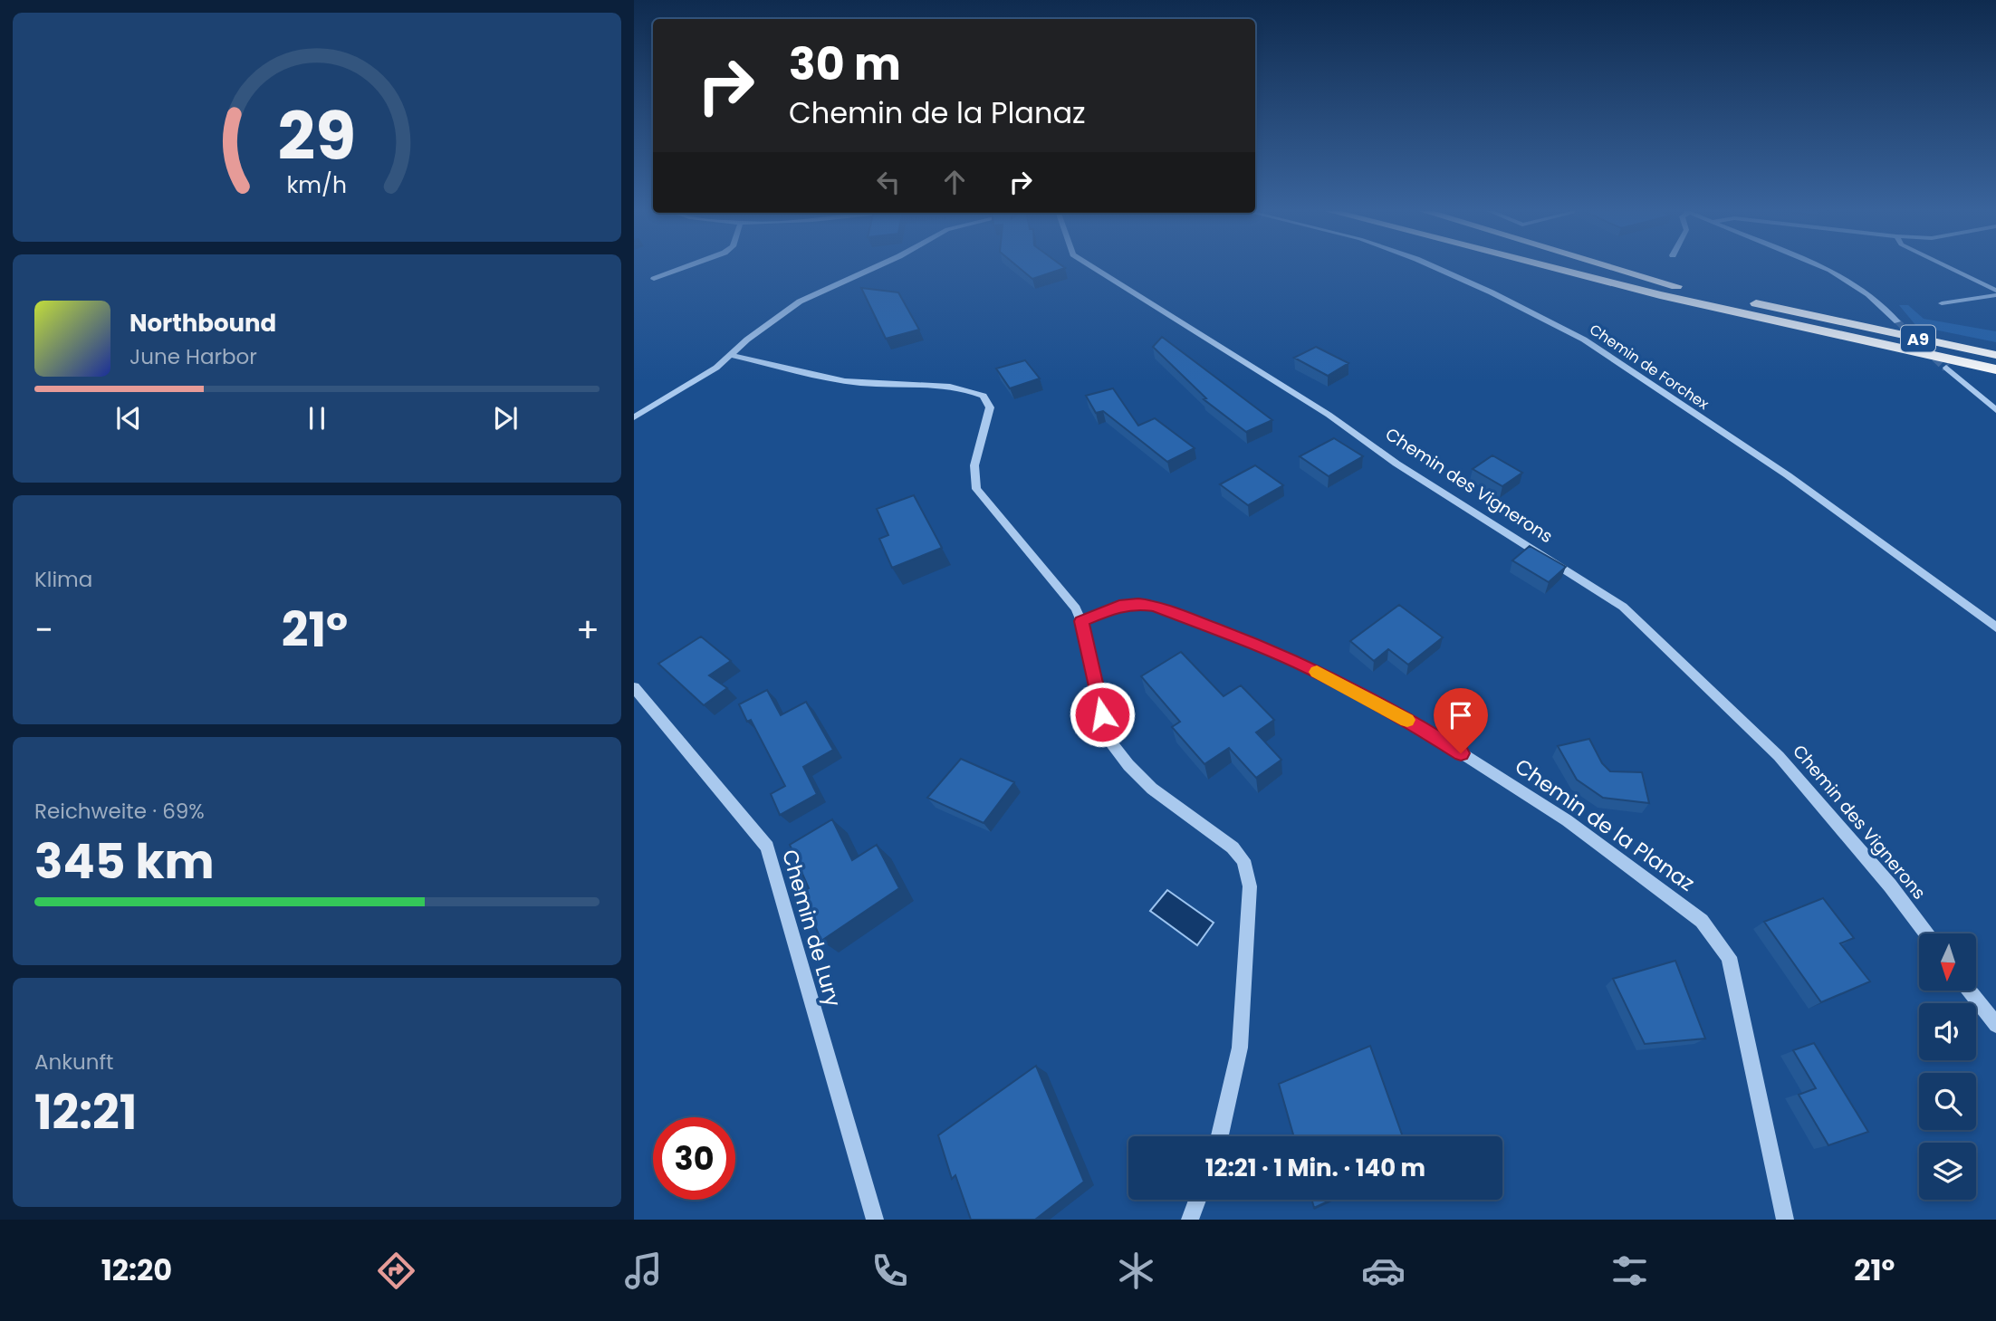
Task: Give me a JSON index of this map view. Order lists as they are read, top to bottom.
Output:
{
  "streets": {
    "highway": ["A9"],
    "street": [
      "Chemin de Forchex",
      "Chemin des Vignerons",
      "Chemin de la Planaz",
      "Chemin de Lury"
    ]
  },
  "north": "bottom",
  "page": {
    "turn": ["30 m", "Chemin de la Planaz"],
    "song": ["Northbound", "June Harbor"],
    "tile": [
      "Klima",
      ["Reichweite · 69%", "345 km"],
      ["Ankunft", "12:21"]
    ],
    "heat": ["−", "21°", "+"],
    "limit": "30",
    "trip": "12:21 · 1 Min. · 140 m",
    "tabs": ["12:20", "21°"],
    "gauge": ["29", "km/h"]
  }
}
